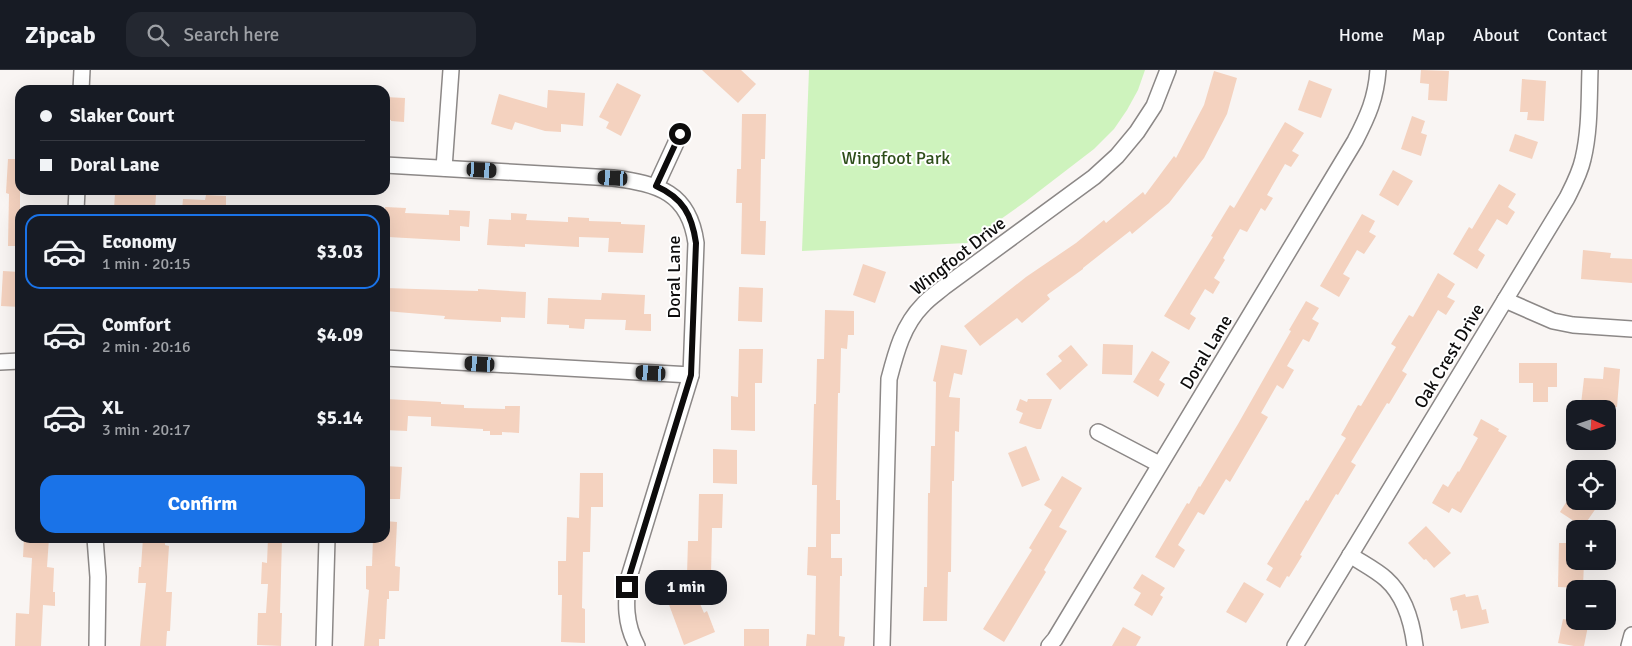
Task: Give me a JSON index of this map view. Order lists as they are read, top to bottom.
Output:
{
  "streets": {
    "street": ["Wingfoot Drive", "Doral Lane", "Oak Crest Drive"]
  },
  "parks": ["Wingfoot Park"],
  "north": "right",
  "page": {
    "header": "Zipcab",
    "search": "Search here",
    "nav": [
      "Home",
      "Map",
      "About",
      "Contact"
    ],
    "banner": ["Slaker Court", "Doral Lane"],
    "list": [
      {
        "name": "Economy",
        "note": "1 min · 20:15",
        "value": "$3.03"
      },
      {
        "name": "Comfort",
        "note": "2 min · 20:16",
        "value": "$4.09"
      },
      {
        "name": "XL",
        "note": "3 min · 20:17",
        "value": "$5.14"
      }
    ],
    "map_buttons": ["+", "−"],
    "buttons": "Confirm",
    "bubble": "1 min"
  }
}
